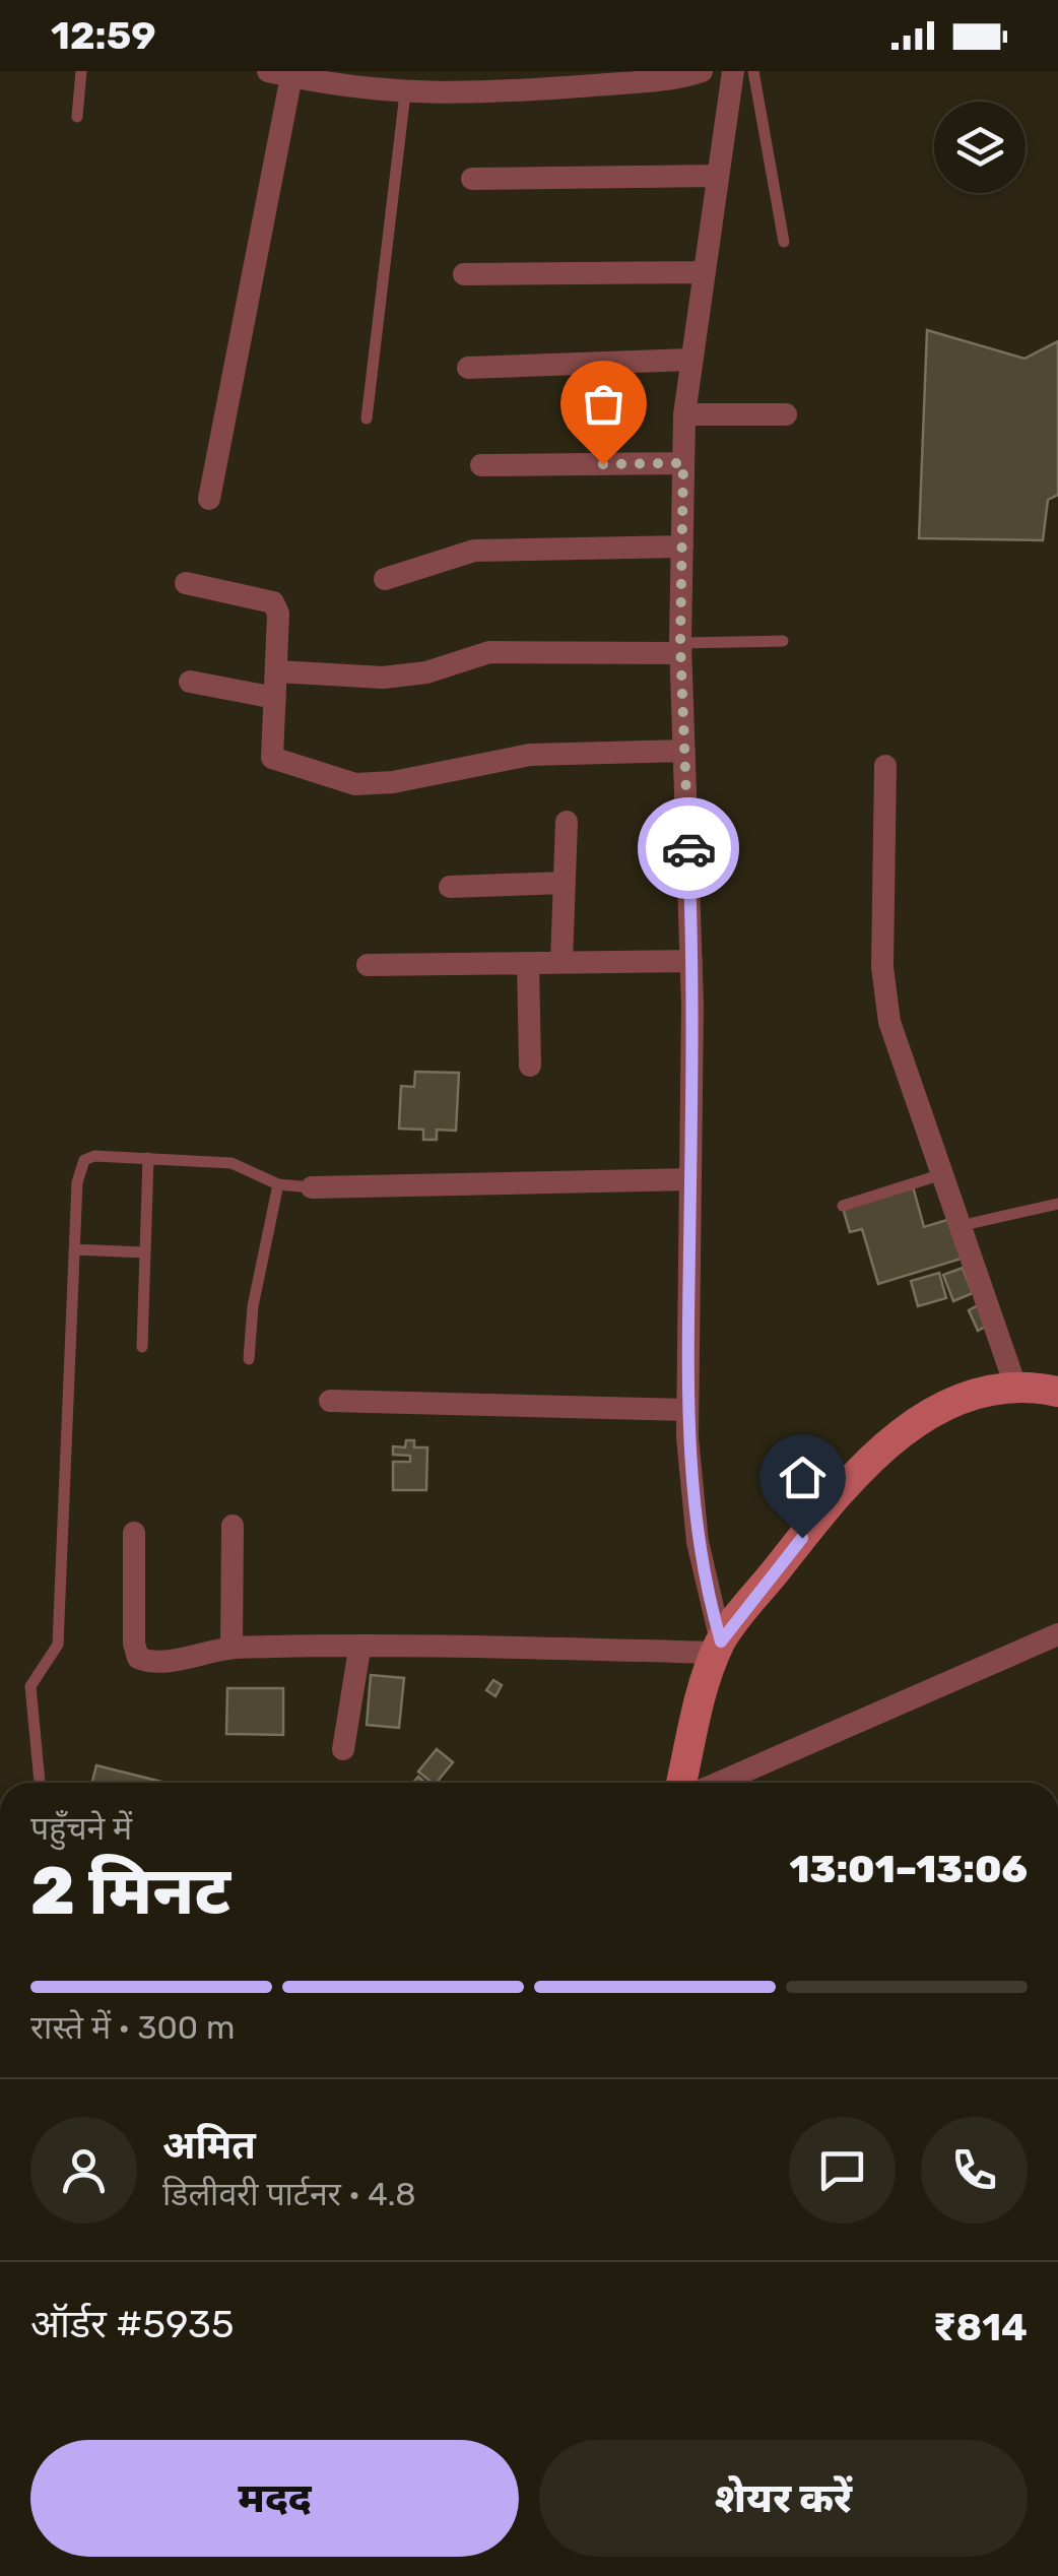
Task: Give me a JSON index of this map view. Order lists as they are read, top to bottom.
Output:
{
  "page": {
    "status": "12:59",
    "heading": ["2 मिनट", "पहुँचने में", "13:01–13:06"],
    "panel": [
      "अमित",
      "डिलीवरी पार्टनर · 4.8",
      "ऑर्डर #5935",
      "₹814"
    ],
    "bar": "रास्ते में · 300 m",
    "buttons": ["मदद", "शेयर करें"]
  }
}
